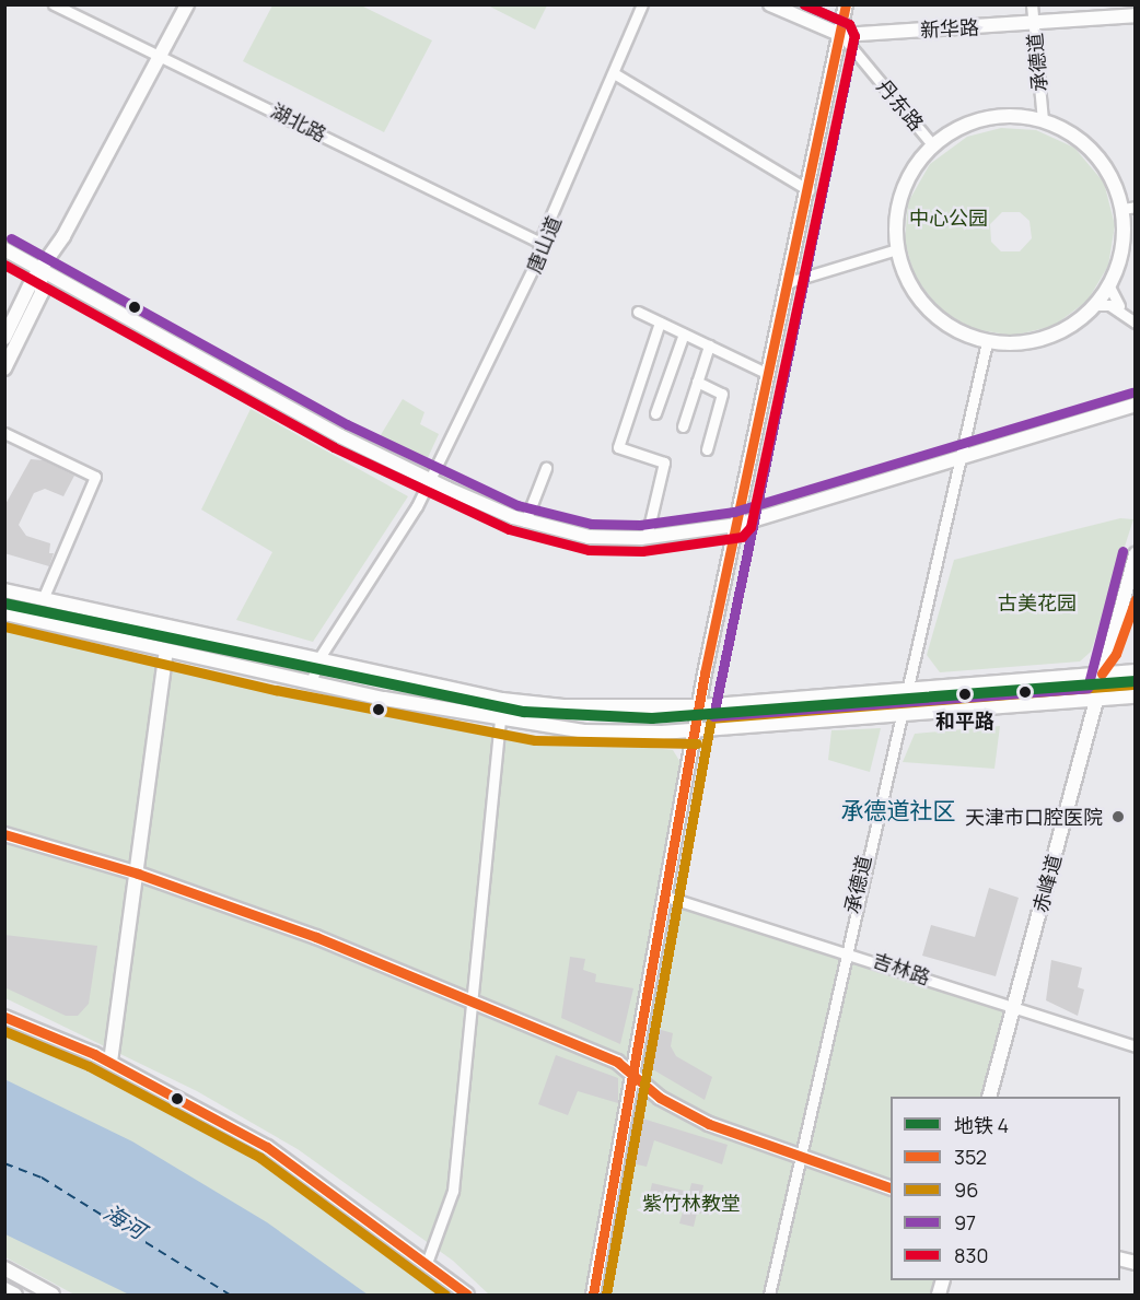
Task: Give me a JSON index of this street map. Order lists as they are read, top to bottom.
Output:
{
  "streets": {
    "street": [
      "新华路",
      "承德道",
      "丹东路",
      "湖北路",
      "唐山道",
      "赤峰道",
      "吉林路"
    ]
  },
  "crossings": [
    ["新华路", "承德道"],
    ["新华路", "丹东路"],
    ["承德道", "丹东路"],
    ["承德道", "吉林路"],
    ["湖北路", "唐山道"],
    ["赤峰道", "吉林路"]
  ],
  "districts": ["承德道社区"],
  "water": ["海河"],
  "parks": ["中心公园", "古美花园", "紫竹林教堂"],
  "places": ["和平路", "天津市口腔医院"],
  "lines": [
    "transit line 352",
    "transit line 97",
    "transit line 830",
    "metro line 4",
    "transit line 96"
  ],
  "legend": [
    "地铁 4",
    "352",
    "96",
    "97",
    "830"
  ]
}
